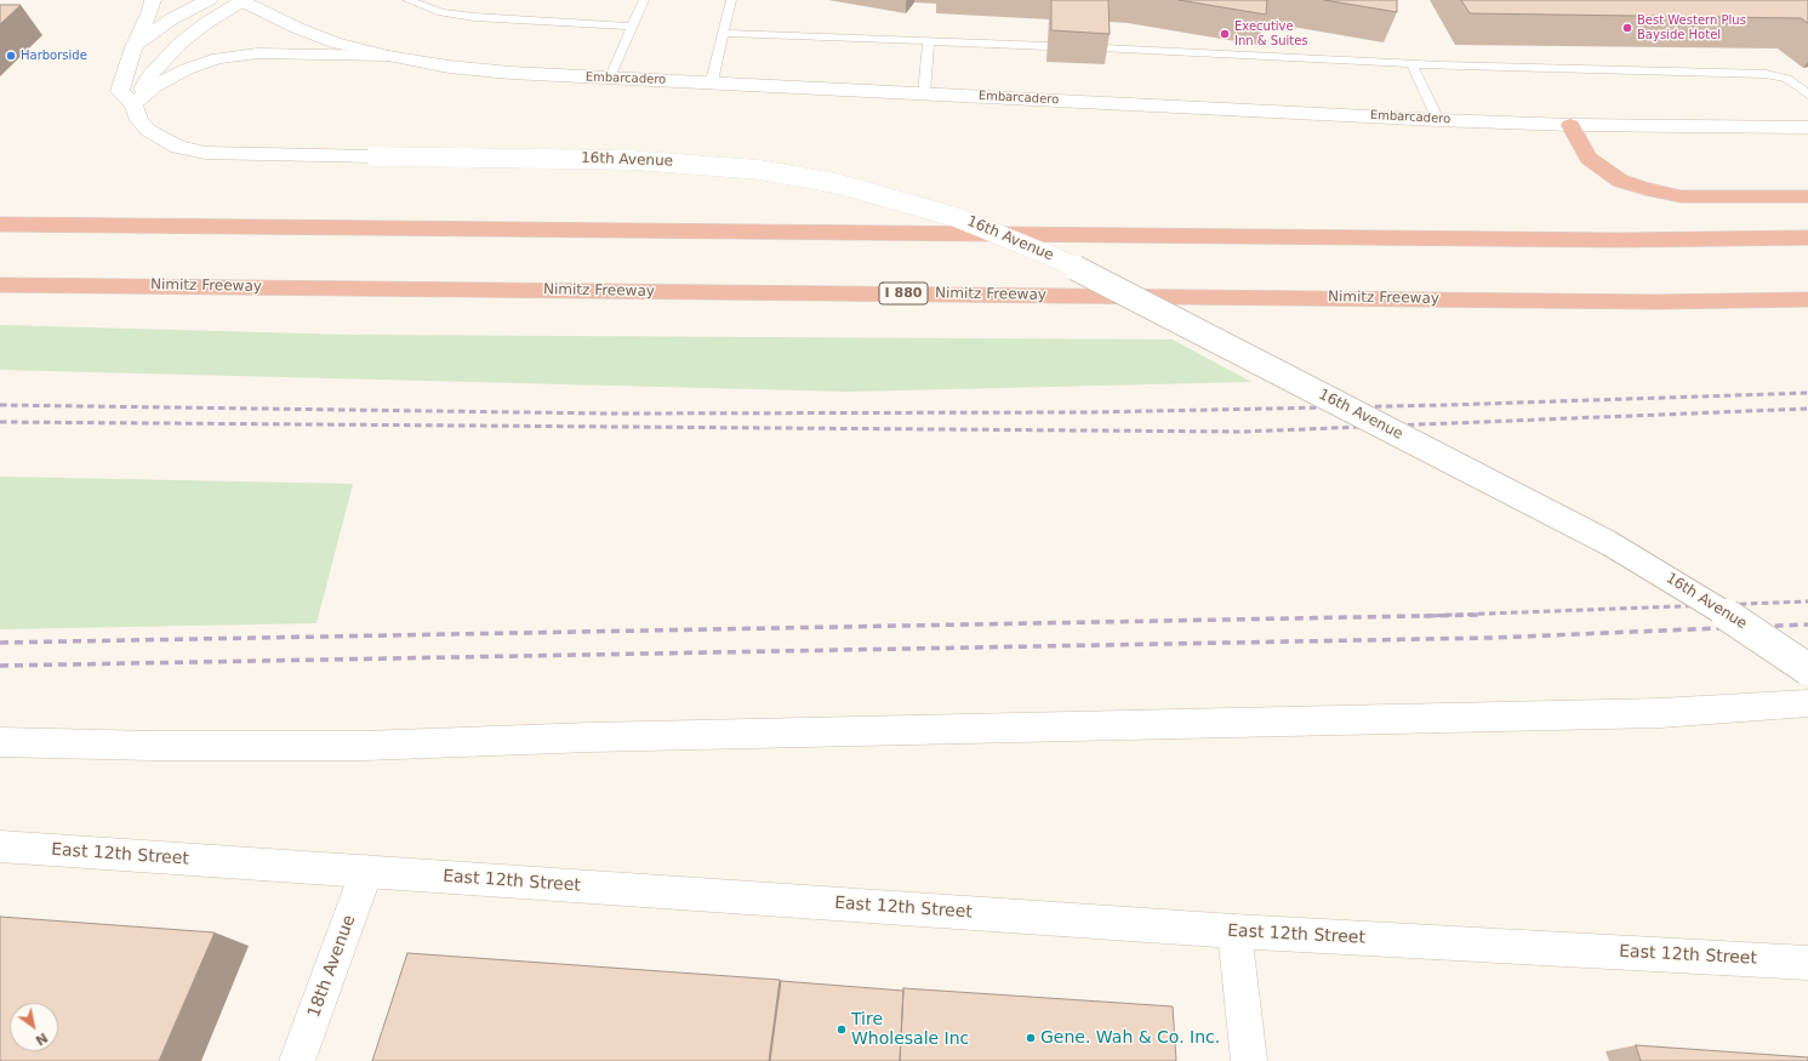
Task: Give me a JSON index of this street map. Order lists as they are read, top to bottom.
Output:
{
  "streets": {
    "highway": ["Nimitz Freeway", "I 880"],
    "main road": [
      "Embarcadero",
      "16th Avenue",
      "East 12th Street",
      "18th Avenue"
    ]
  },
  "crossings": [
    ["East 12th Street", "18th Avenue"]
  ],
  "places": [
    "Best Western Plus Bayside Hotel",
    "Executive Inn & Suites",
    "Harborside",
    "Tire Wholesale Inc",
    "Gene. Wah & Co. Inc."
  ],
  "north": "bottom right"
}
